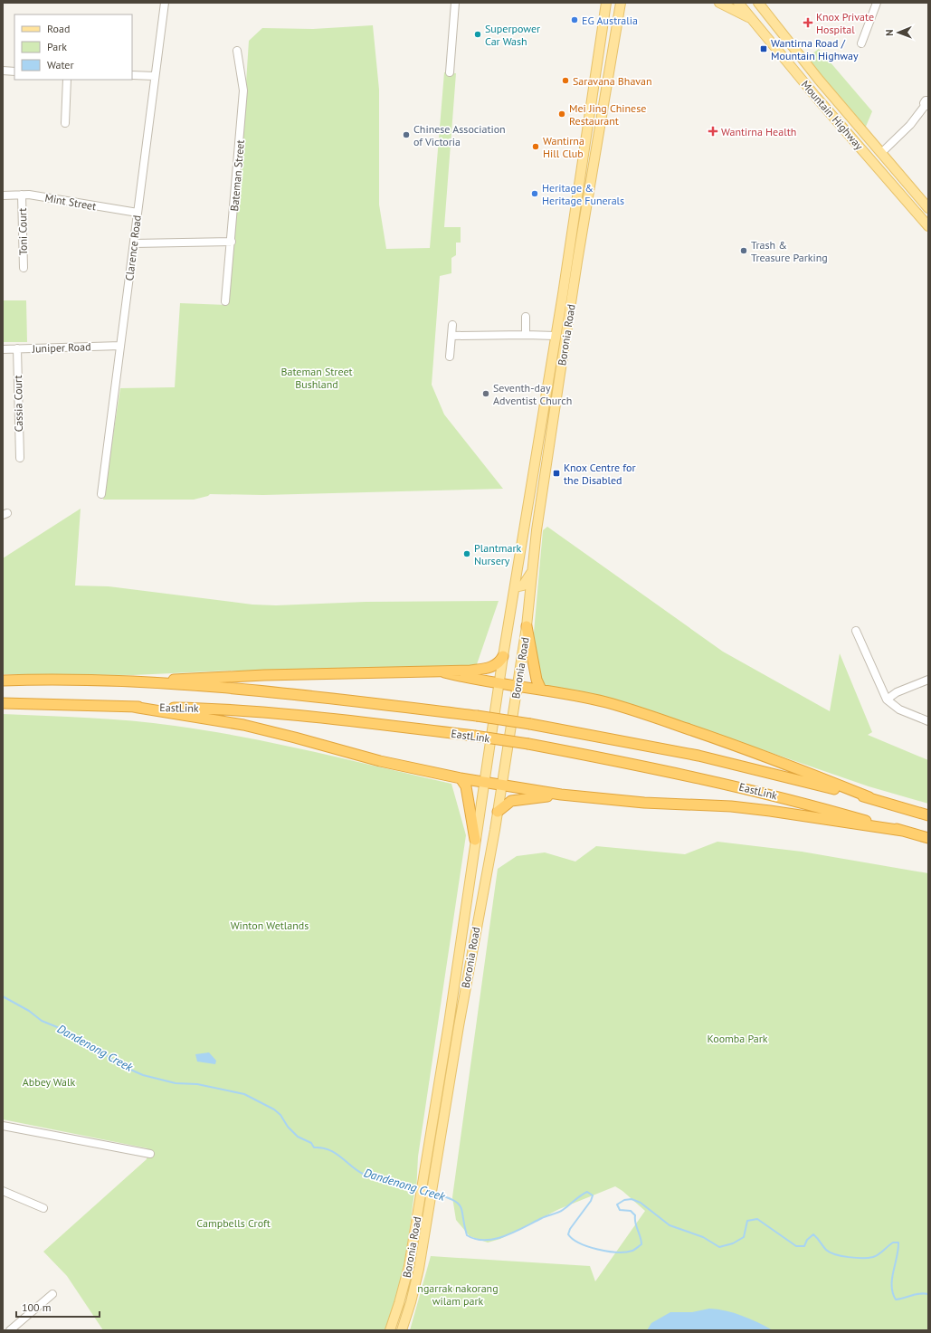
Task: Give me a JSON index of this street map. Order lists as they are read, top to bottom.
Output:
{
  "streets": {
    "highway": ["EastLink"],
    "main road": ["Mountain Highway", "Boronia Road"],
    "street": [
      "Bateman Street",
      "Mint Street",
      "Toni Court",
      "Clarence Road",
      "Juniper Road",
      "Cassia Court"
    ]
  },
  "crossings": [
    ["Mint Street", "Toni Court"],
    ["Mint Street", "Clarence Road"],
    ["Clarence Road", "Juniper Road"],
    ["Juniper Road", "Cassia Court"]
  ],
  "water": ["Dandenong Creek"],
  "parks": [
    "Bateman Street Bushland",
    "Winton Wetlands",
    "Koomba Park",
    "Abbey Walk",
    "Campbells Croft",
    "ngarrak nakorang wilam park"
  ],
  "places": {
    "other": [
      "EG Australia",
      "Superpower Car Wash",
      "Saravana Bhavan",
      "Mei Jing Chinese Restaurant",
      "Chinese Association of Victoria",
      "Wantirna Hill Club",
      "Heritage & Heritage Funerals",
      "Trash & Treasure Parking",
      "Seventh-day Adventist Church",
      "Plantmark Nursery"
    ],
    "health": ["Knox Private Hospital", "Wantirna Health"],
    "transit": ["Wantirna Road / Mountain Highway", "Knox Centre for the Disabled"]
  },
  "legend": ["Road", "Park", "Water"],
  "scale_bar": "100 m",
  "north": "left"
}
